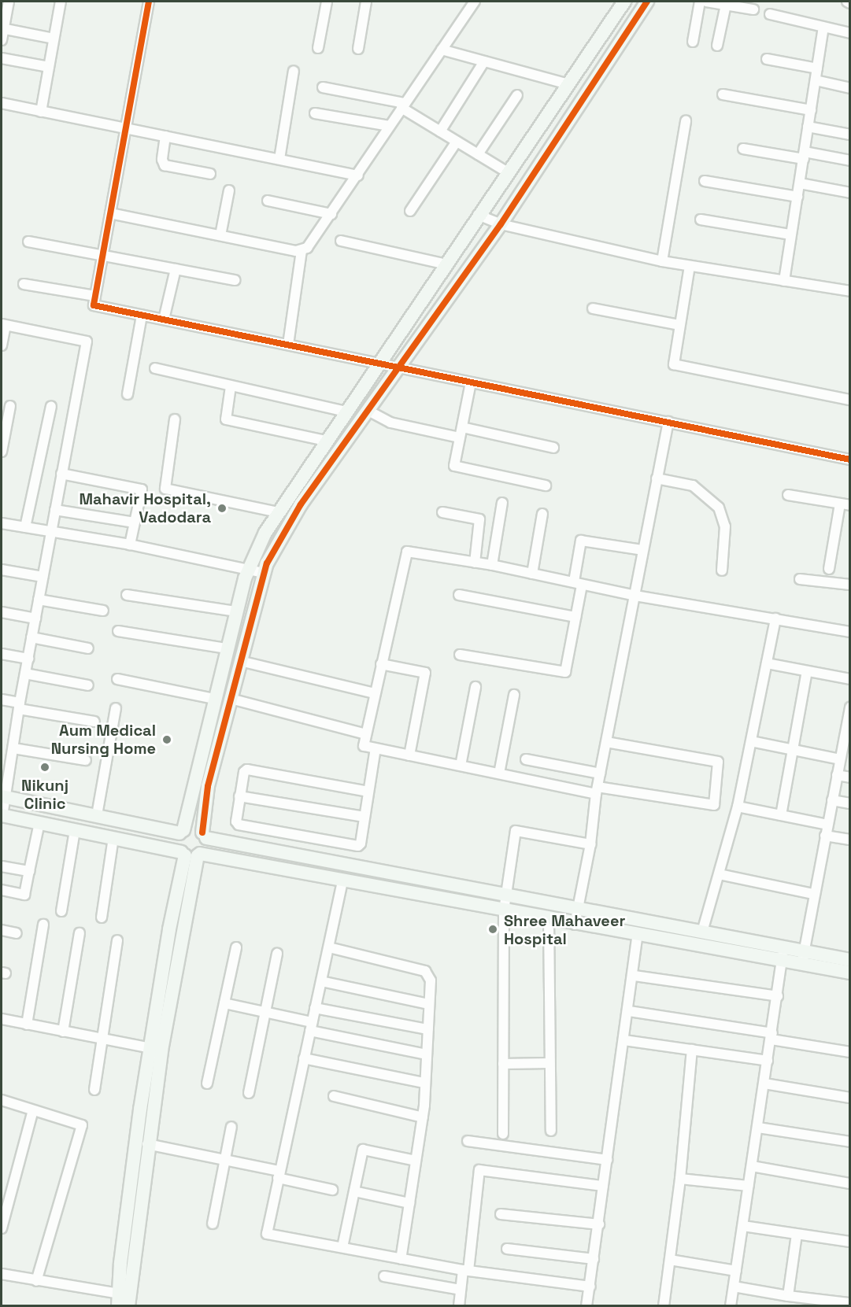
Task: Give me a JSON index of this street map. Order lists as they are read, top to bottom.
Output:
{
  "places": [
    "Mahavir Hospital, Vadodara",
    "Aum Medical Nursing Home",
    "Nikunj Clinic",
    "Shree Mahaveer Hospital"
  ]
}
